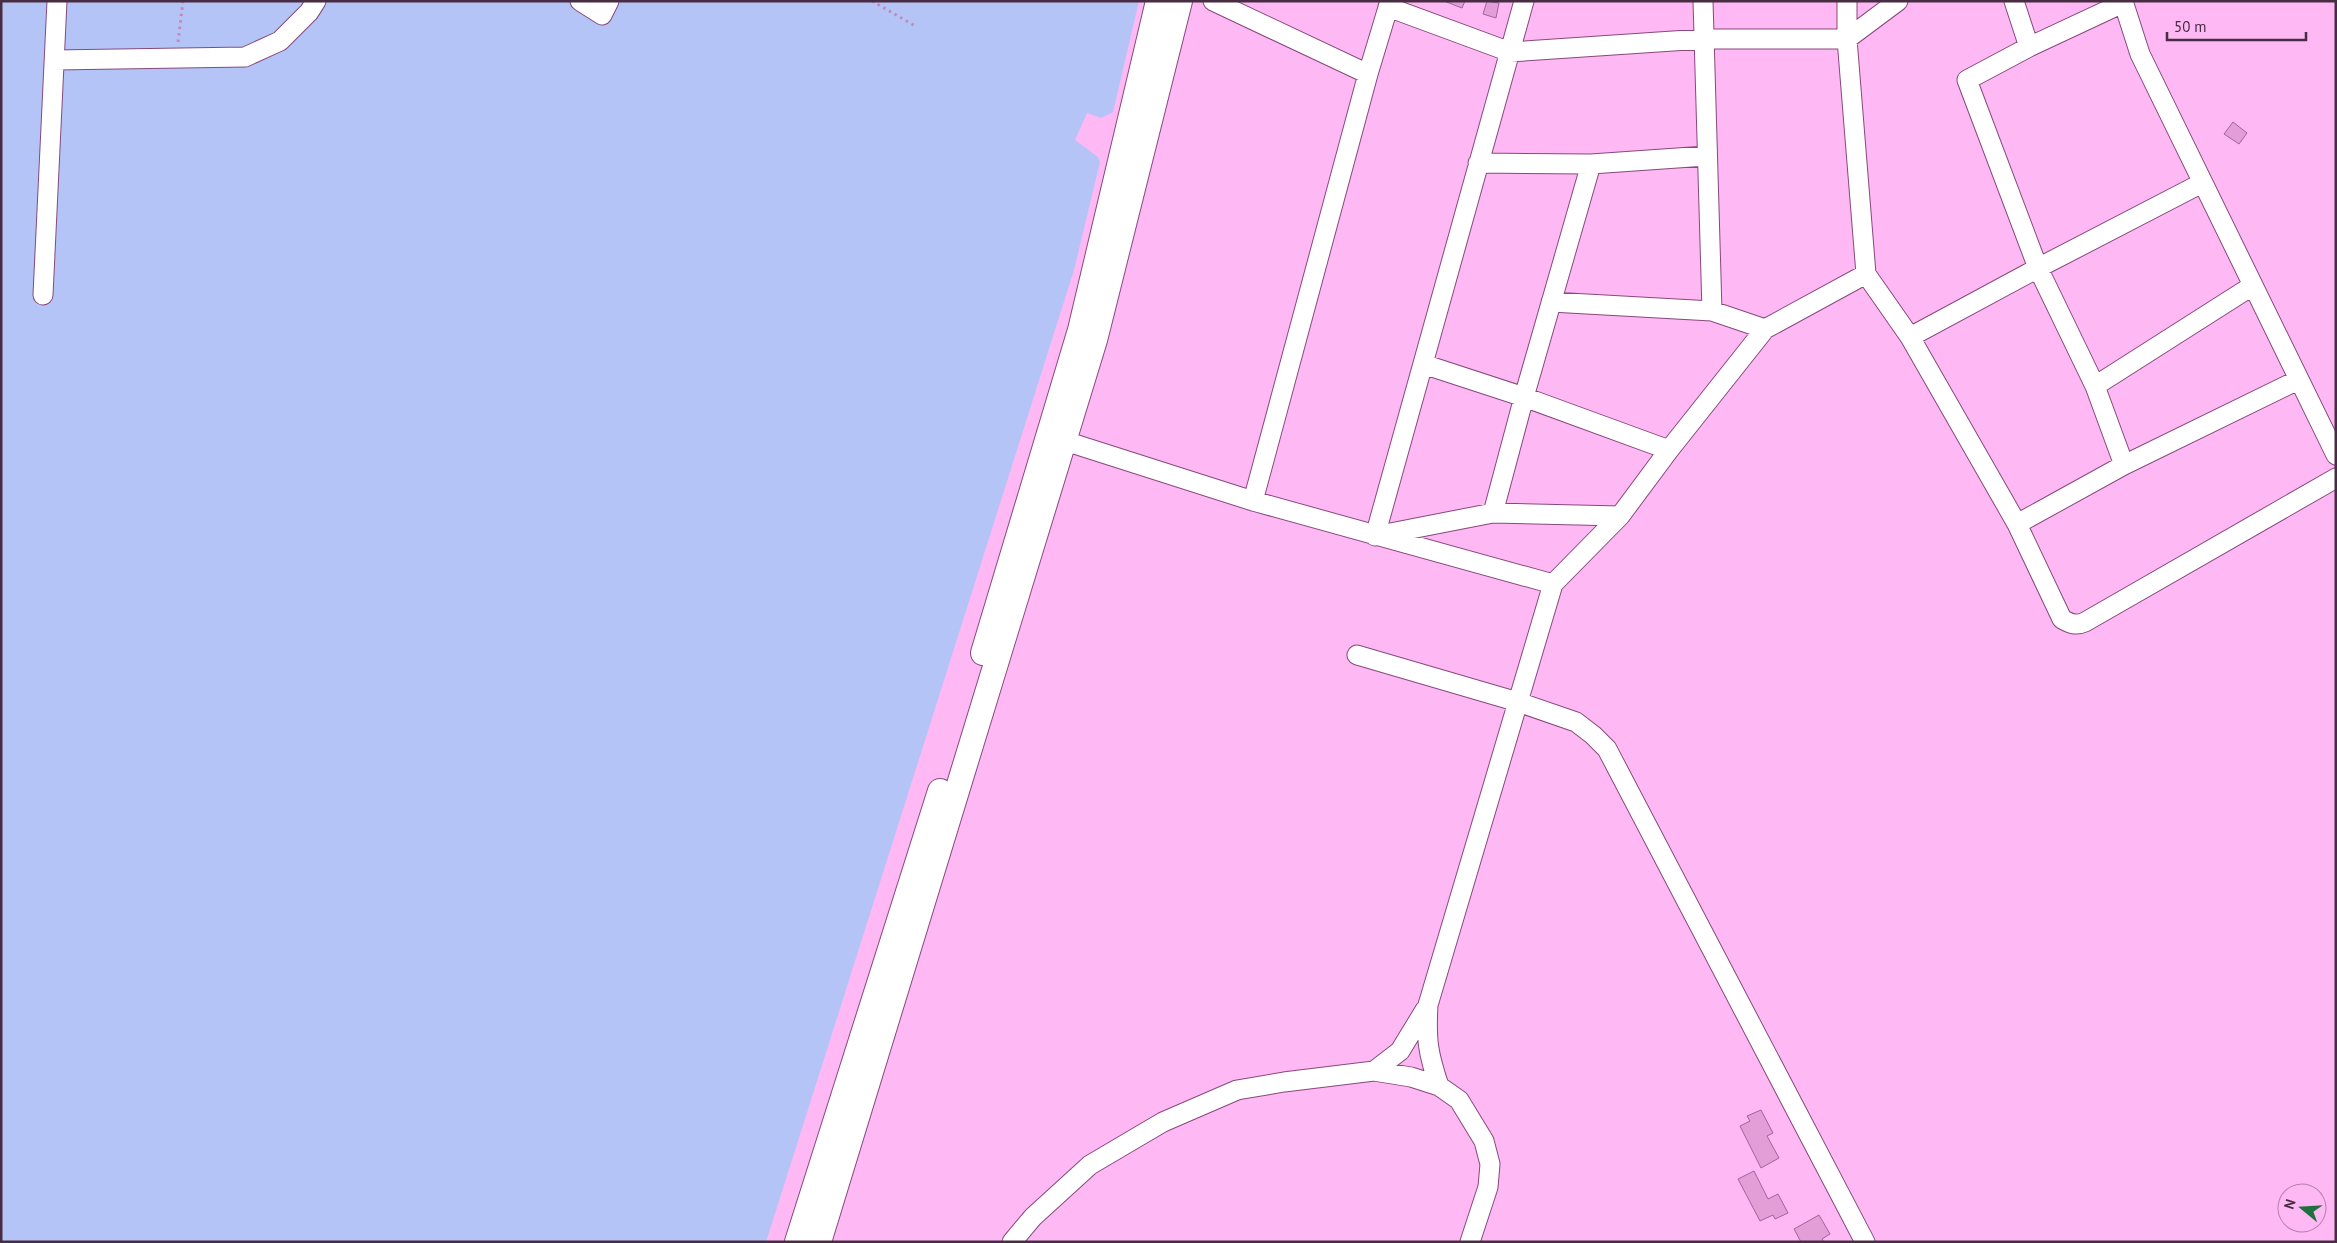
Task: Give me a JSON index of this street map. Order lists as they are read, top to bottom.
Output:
{
  "scale_bar": "50 m",
  "north": "left"
}
